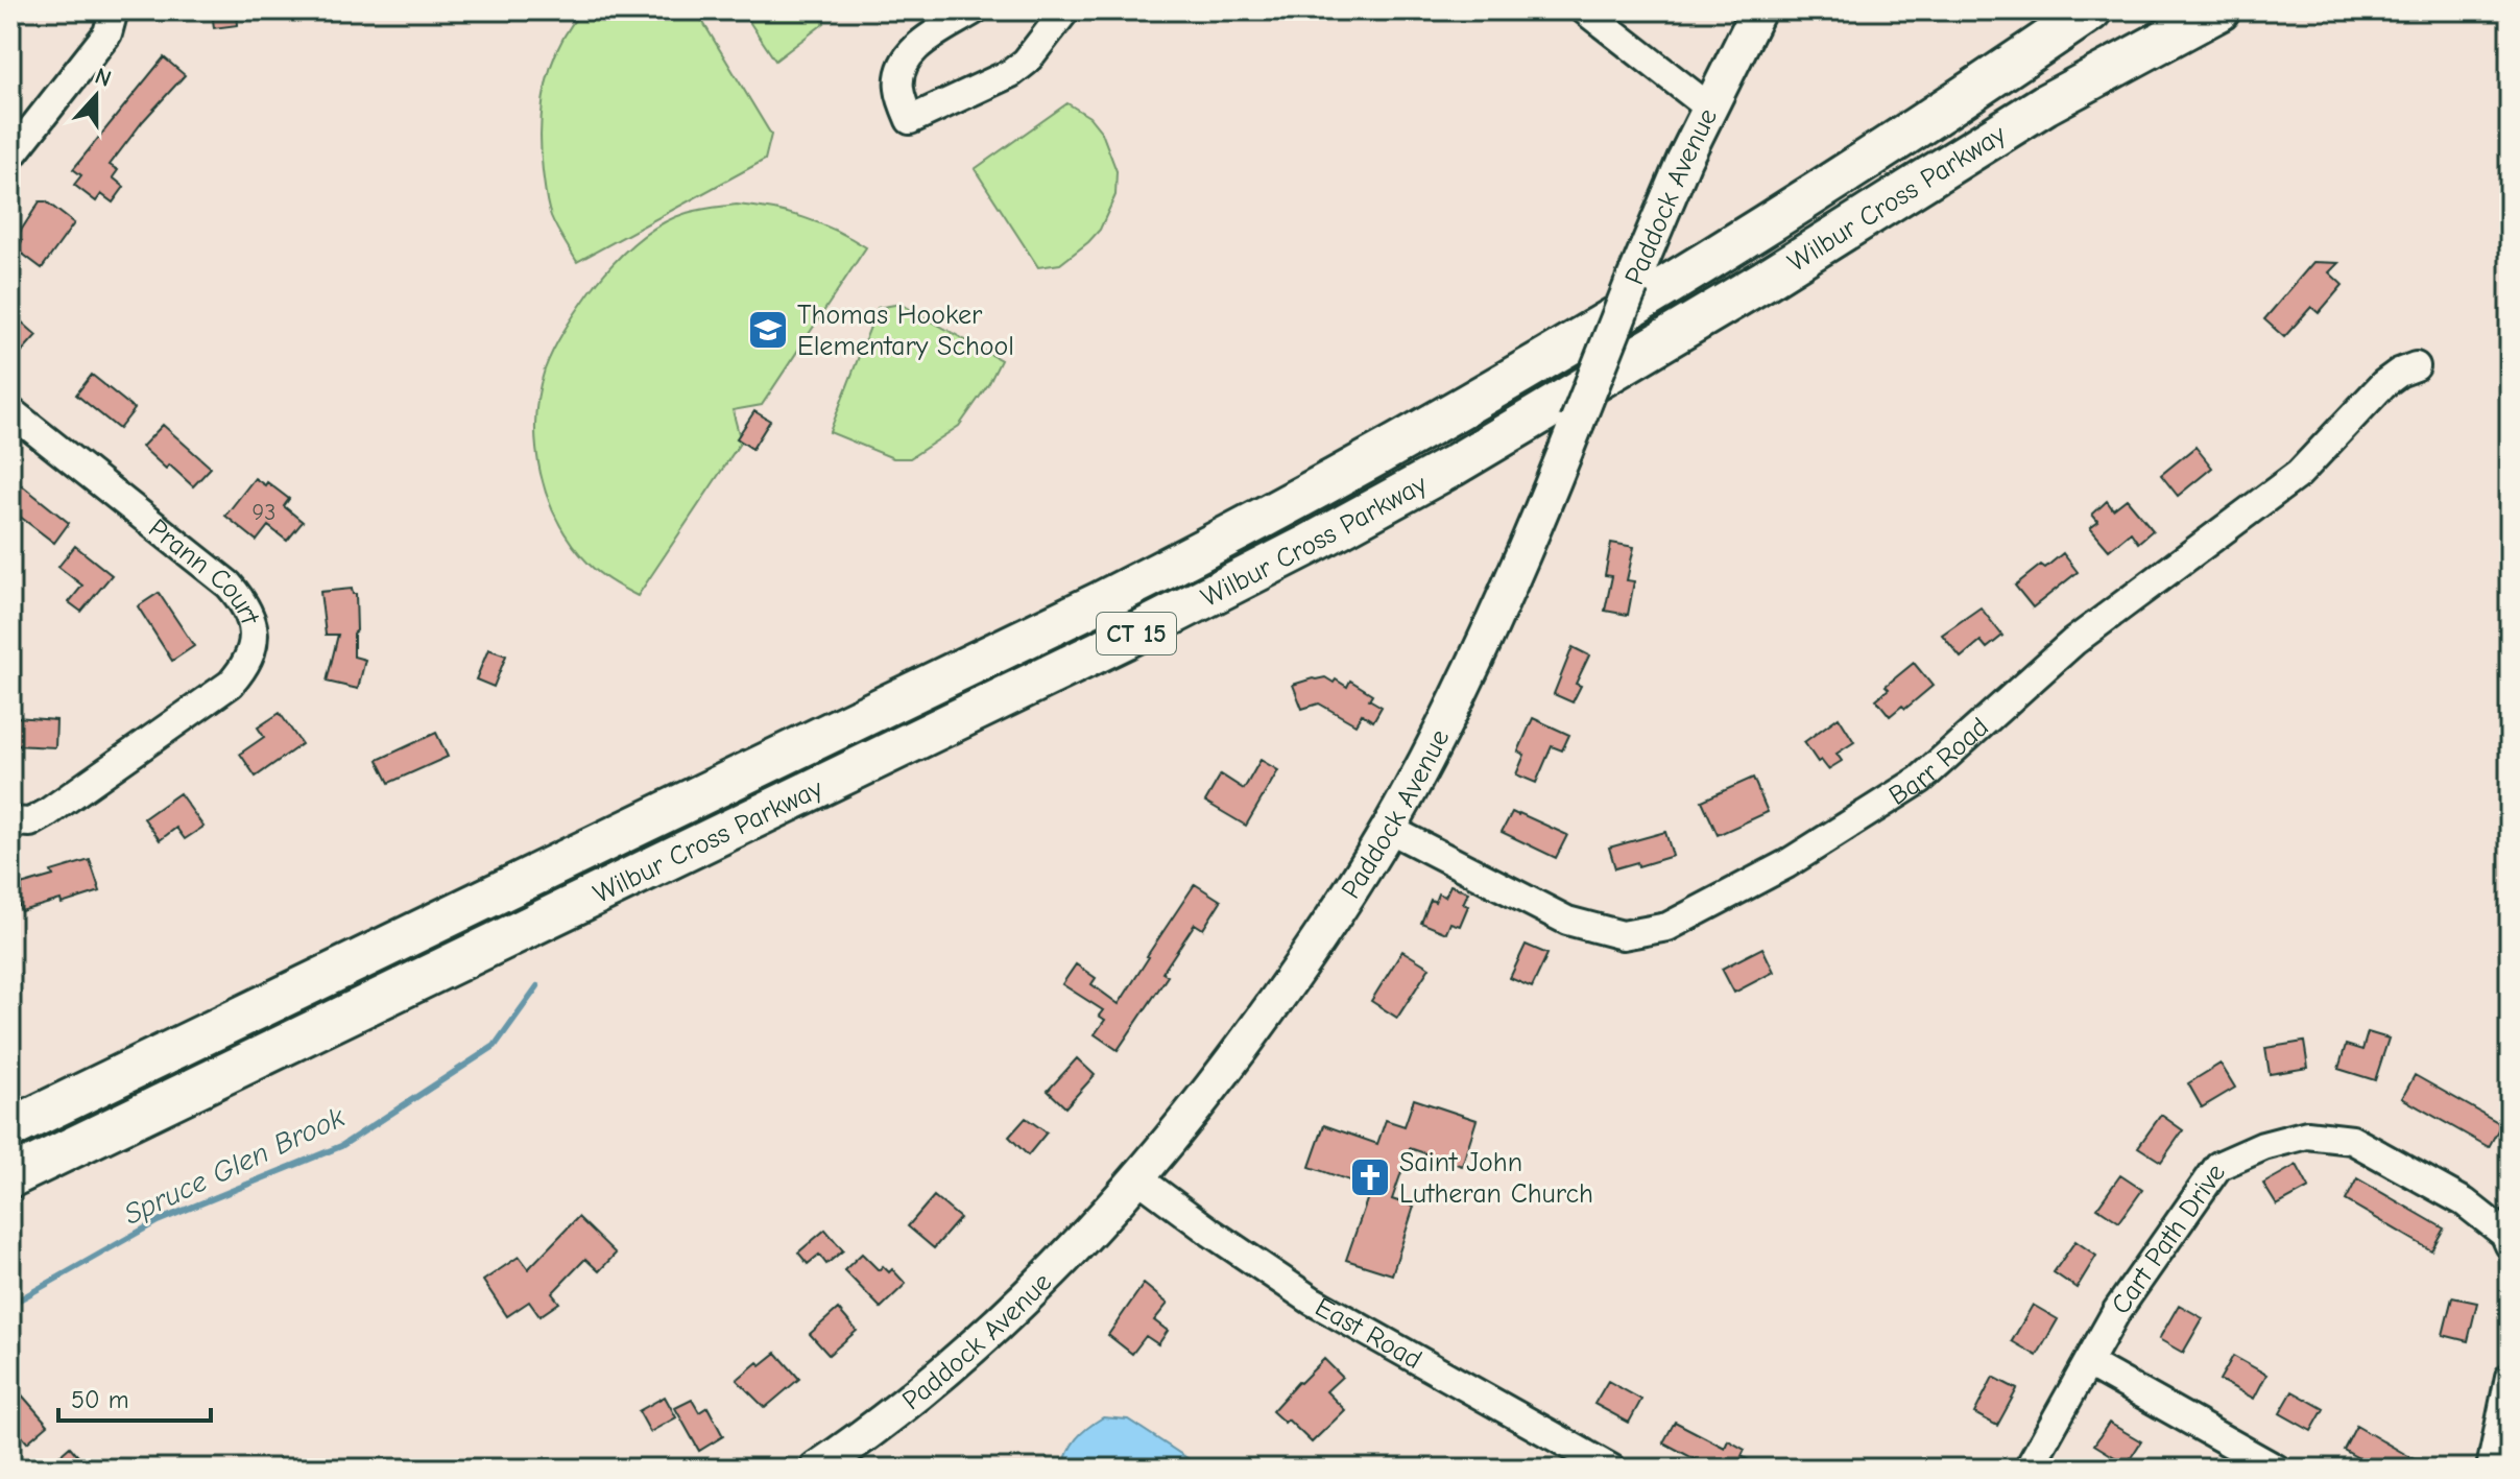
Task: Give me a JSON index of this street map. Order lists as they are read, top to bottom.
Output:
{
  "streets": {
    "highway": ["Wilbur Cross Parkway", "CT 15"],
    "main road": ["Paddock Avenue"],
    "street": [
      "Prann Court",
      "Barr Road",
      "Cart Path Drive",
      "East Road"
    ]
  },
  "crossings": [
    ["Paddock Avenue", "Barr Road"],
    ["Paddock Avenue", "East Road"]
  ],
  "water": ["Spruce Glen Brook"],
  "places": {
    "school or university": ["Thomas Hooker Elementary School"],
    "church": ["Saint John Lutheran Church"]
  },
  "house_numbers": ["93"],
  "scale_bar": "50 m",
  "north": "top"
}
